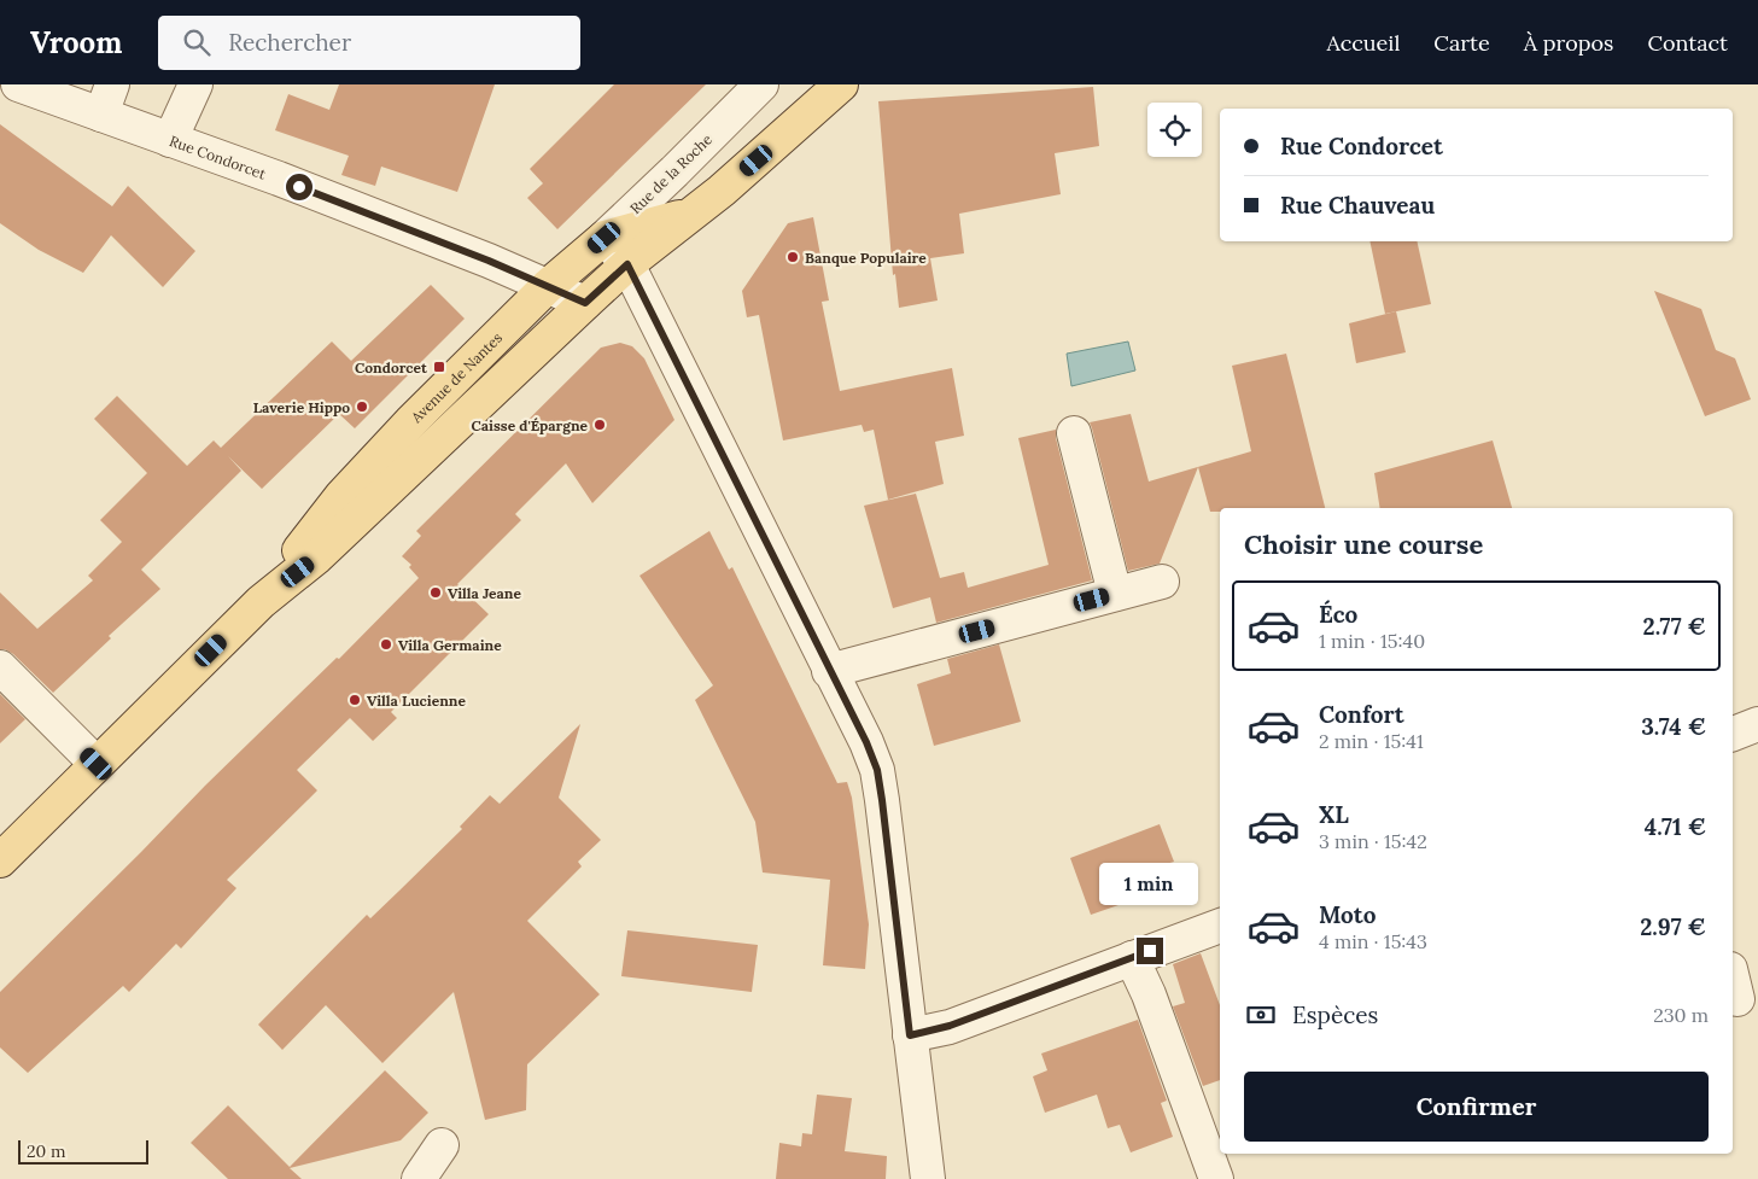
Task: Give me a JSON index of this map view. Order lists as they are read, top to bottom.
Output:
{
  "streets": {
    "main road": ["Avenue de Nantes"],
    "street": ["Rue Condorcet", "Rue de la Roche"]
  },
  "crossings": [
    ["Rue Condorcet", "Avenue de Nantes"],
    ["Rue de la Roche", "Avenue de Nantes"]
  ],
  "places": {
    "other": [
      "Banque Populaire",
      "Laverie Hippo",
      "Caisse d'Épargne",
      "Villa Jeane",
      "Villa Germaine",
      "Villa Lucienne"
    ],
    "transit": ["Condorcet"]
  },
  "scale_bar": "20 m",
  "page": {
    "header": "Vroom",
    "search": "Rechercher",
    "nav": [
      "Accueil",
      "Carte",
      "À propos",
      "Contact"
    ],
    "banner": ["Rue Condorcet", "Rue Chauveau"],
    "heading": "Choisir une course",
    "list": [
      {
        "name": "Éco",
        "note": "1 min · 15:40",
        "value": "2.77 €"
      },
      {
        "name": "Confort",
        "note": "2 min · 15:41",
        "value": "3.74 €"
      },
      {
        "name": "XL",
        "note": "3 min · 15:42",
        "value": "4.71 €"
      },
      {
        "name": "Moto",
        "note": "4 min · 15:43",
        "value": "2.97 €"
      }
    ],
    "bubble": "1 min",
    "pay": ["Espèces", "230 m"],
    "buttons": "Confirmer",
    "scale": "20 m"
  }
}
